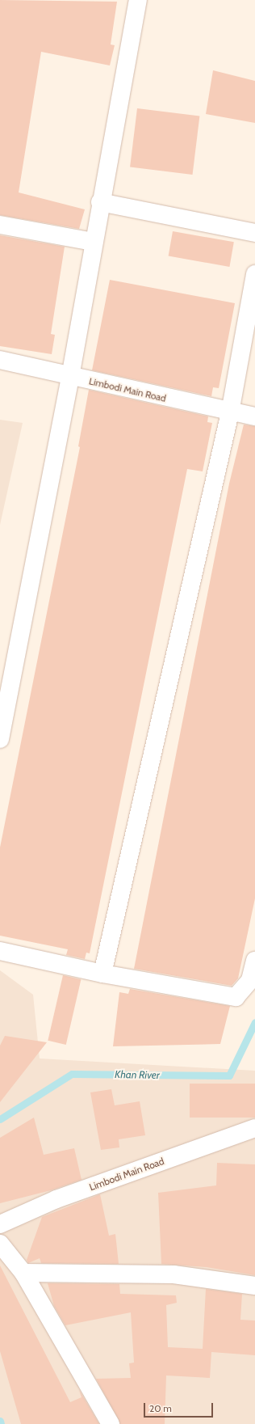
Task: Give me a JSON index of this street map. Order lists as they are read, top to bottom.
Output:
{
  "streets": {
    "street": ["Limbodi Main Road"]
  },
  "water": ["Khan River"],
  "scale_bar": "20 m"
}
